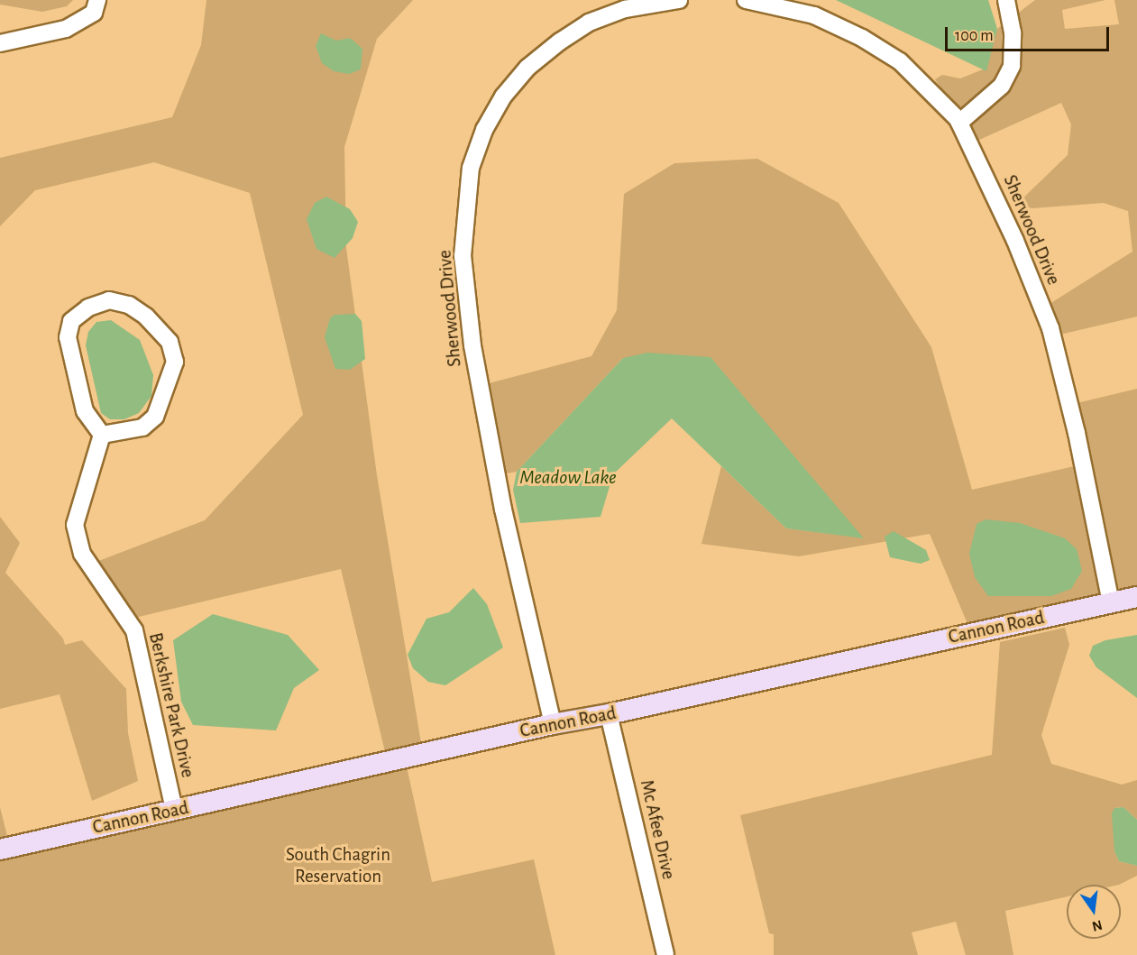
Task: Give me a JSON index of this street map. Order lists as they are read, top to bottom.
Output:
{
  "streets": {
    "main road": ["Cannon Road"],
    "street": ["Sherwood Drive", "Berkshire Park Drive", "Mc Afee Drive"]
  },
  "crossings": [
    ["Sherwood Drive", "Cannon Road"],
    ["Cannon Road", "Berkshire Park Drive"],
    ["Cannon Road", "Mc Afee Drive"]
  ],
  "water": ["Meadow Lake"],
  "parks": ["South Chagrin Reservation"],
  "scale_bar": "100 m",
  "north": "bottom"
}
